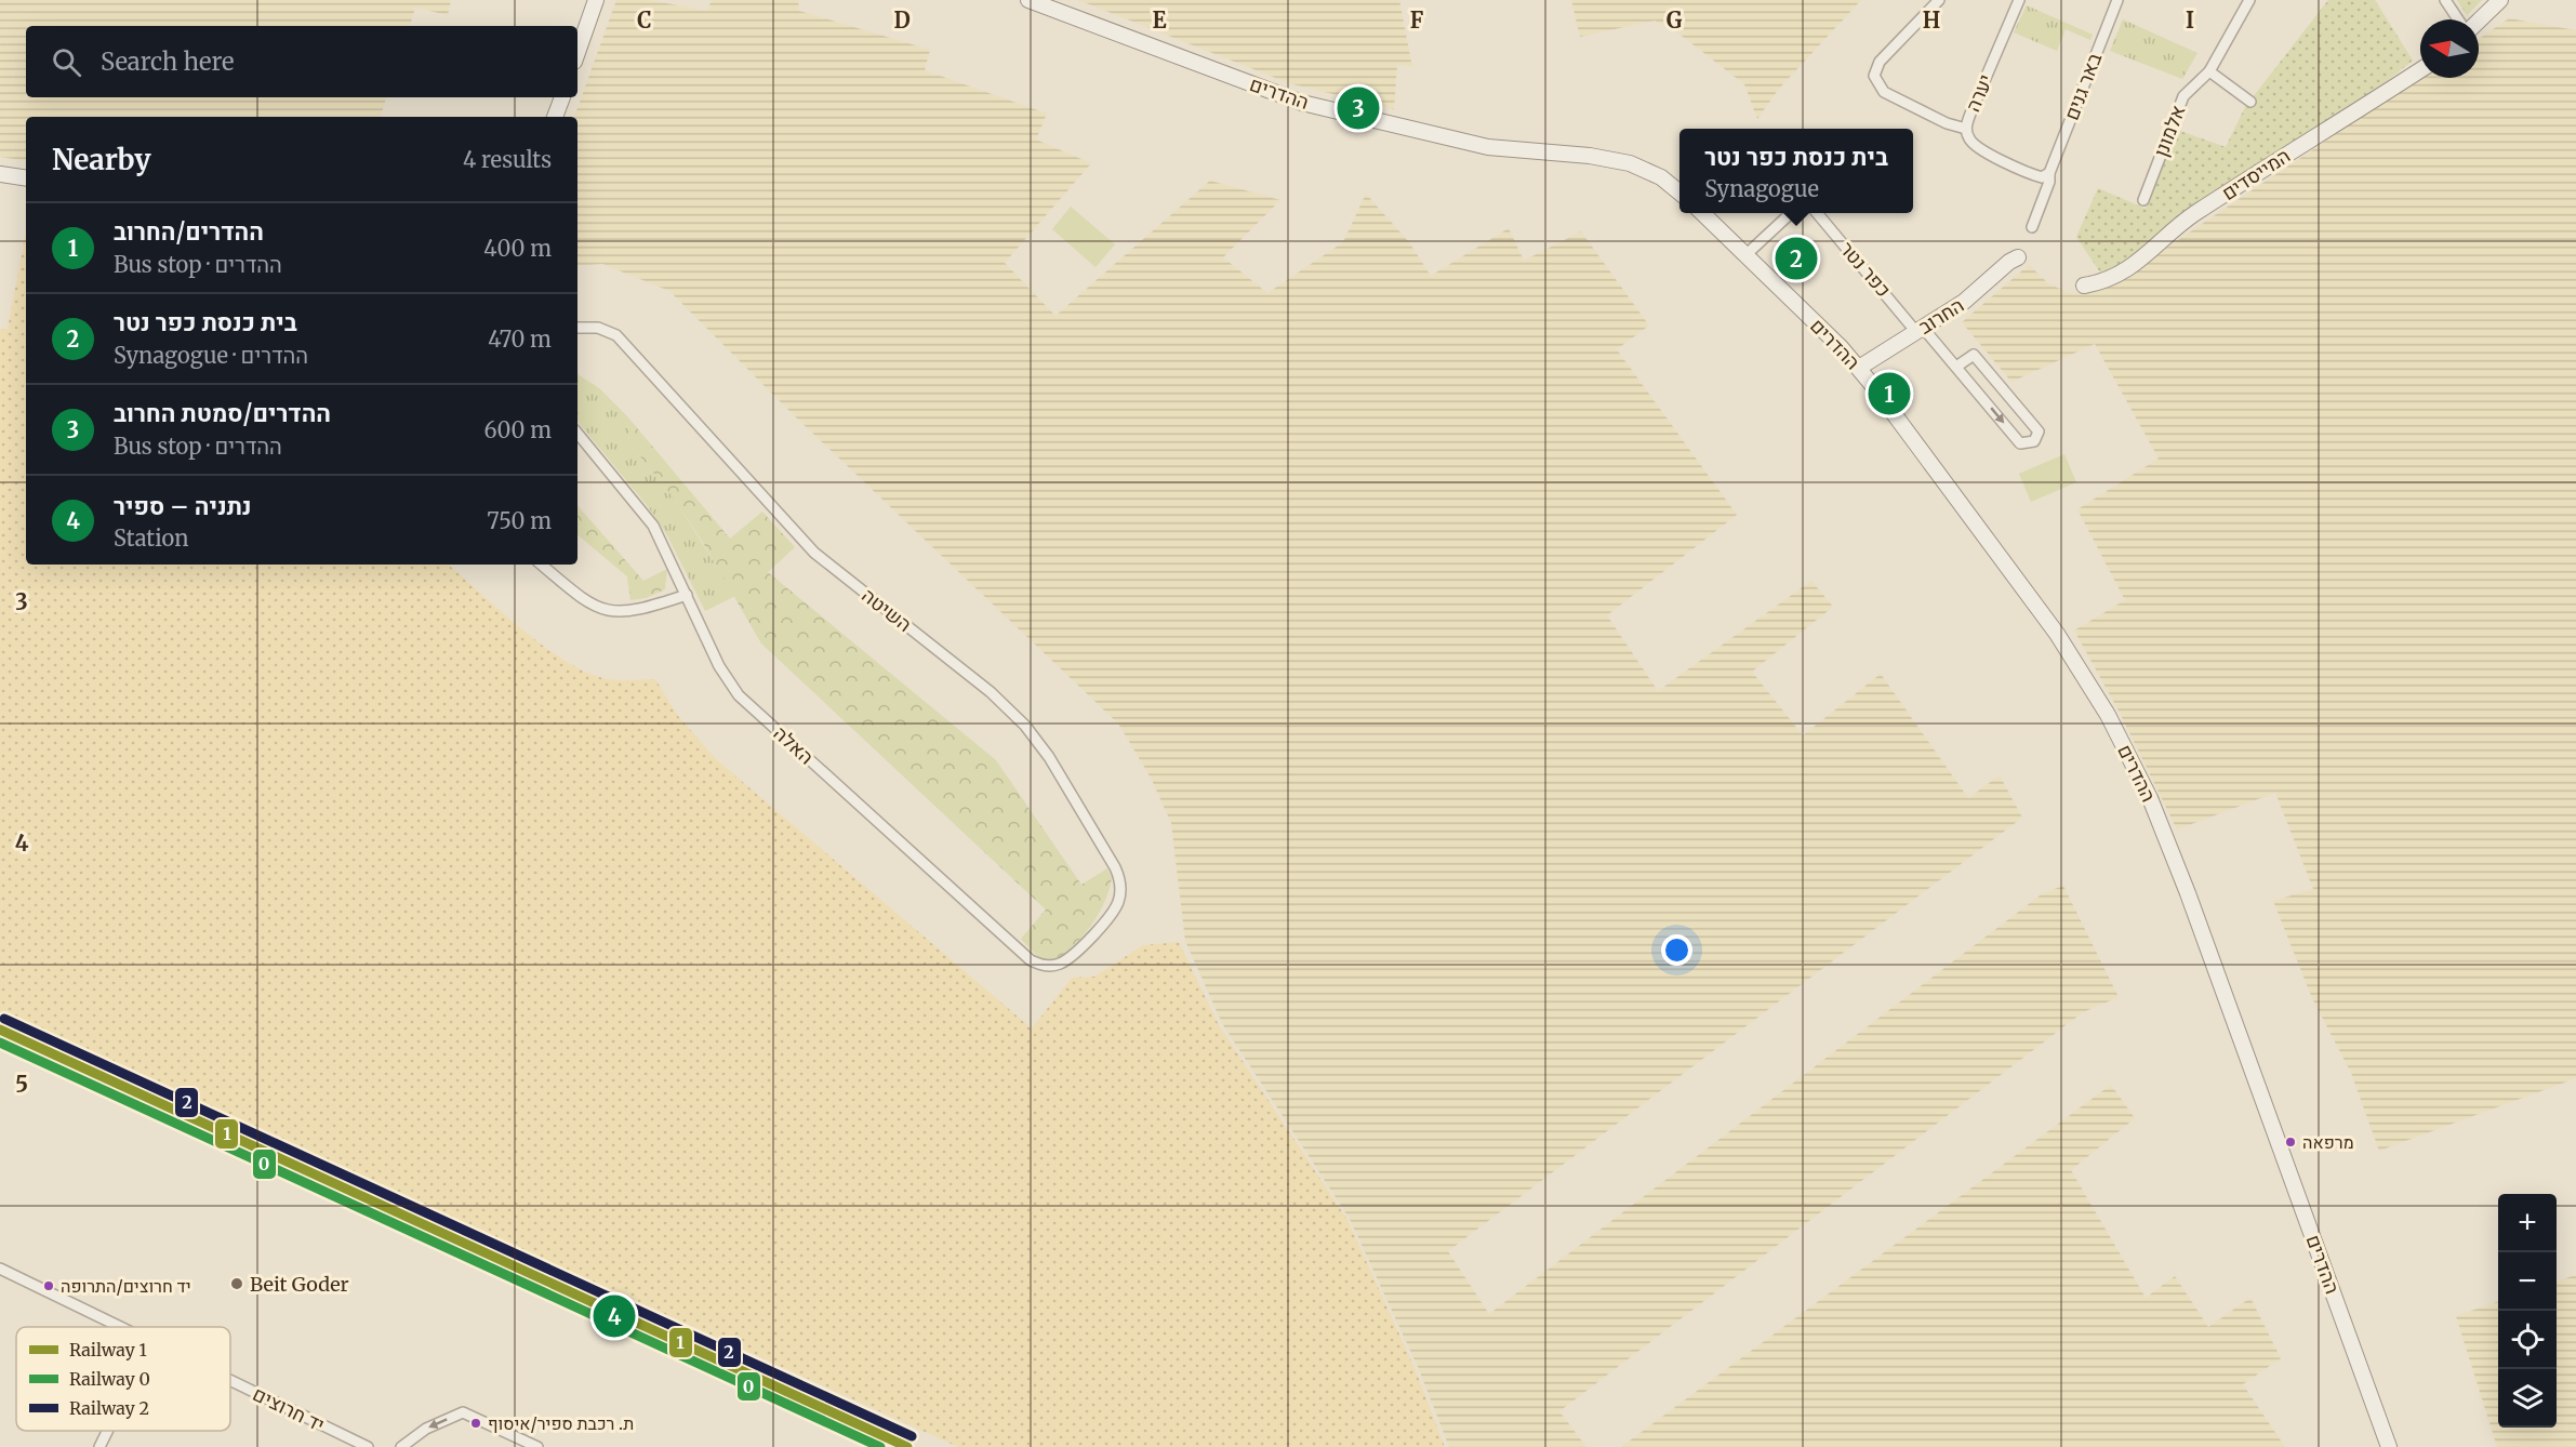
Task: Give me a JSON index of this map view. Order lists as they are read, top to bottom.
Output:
{
  "streets": {
    "main road": ["ההדרים", "המייסדים", "החרוב"],
    "street": [
      "באר גנים",
      "יערה",
      "אלמונן",
      "כפר נטר",
      "השיטה",
      "האלה",
      "יד חרוצים"
    ]
  },
  "crossings": [
    ["באר גנים", "יערה"],
    ["ההדרים", "החרוב"],
    ["כפר נטר", "החרוב"],
    ["השיטה", "האלה"]
  ],
  "places": [
    "מרפאה",
    "Beit Goder",
    "יד חרוצים/התרופה",
    "ת. רכבת ספיר/איסוף"
  ],
  "lines": ["rail line 2", "rail line 1", "rail line 0"],
  "legend": ["Railway 1", "Railway 0", "Railway 2"],
  "north": "left",
  "page": {
    "search": "Search here",
    "pins": [
      "3",
      "2",
      "1",
      "4"
    ],
    "heading": ["Nearby", "4 results"],
    "popup": ["בית כנסת כפר נטר", "Synagogue"],
    "list": [
      {
        "mark": "1",
        "name": "ההדרים/החרוב",
        "note": "Bus stop · ההדרים",
        "value": "400 m"
      },
      {
        "mark": "2",
        "name": "בית כנסת כפר נטר",
        "note": "Synagogue · ההדרים",
        "value": "470 m"
      },
      {
        "mark": "3",
        "name": "ההדרים/סמטת החרוב",
        "note": "Bus stop · ההדרים",
        "value": "600 m"
      },
      {
        "mark": "4",
        "name": "נתניה – ספיר",
        "note": "Station",
        "value": "750 m"
      }
    ],
    "map_buttons": ["+", "−"]
  },
  "grid": {
    "columns": [
      "C",
      "D",
      "E",
      "F",
      "G",
      "H",
      "I"
    ],
    "rows": ["3", "4", "5"]
  }
}
